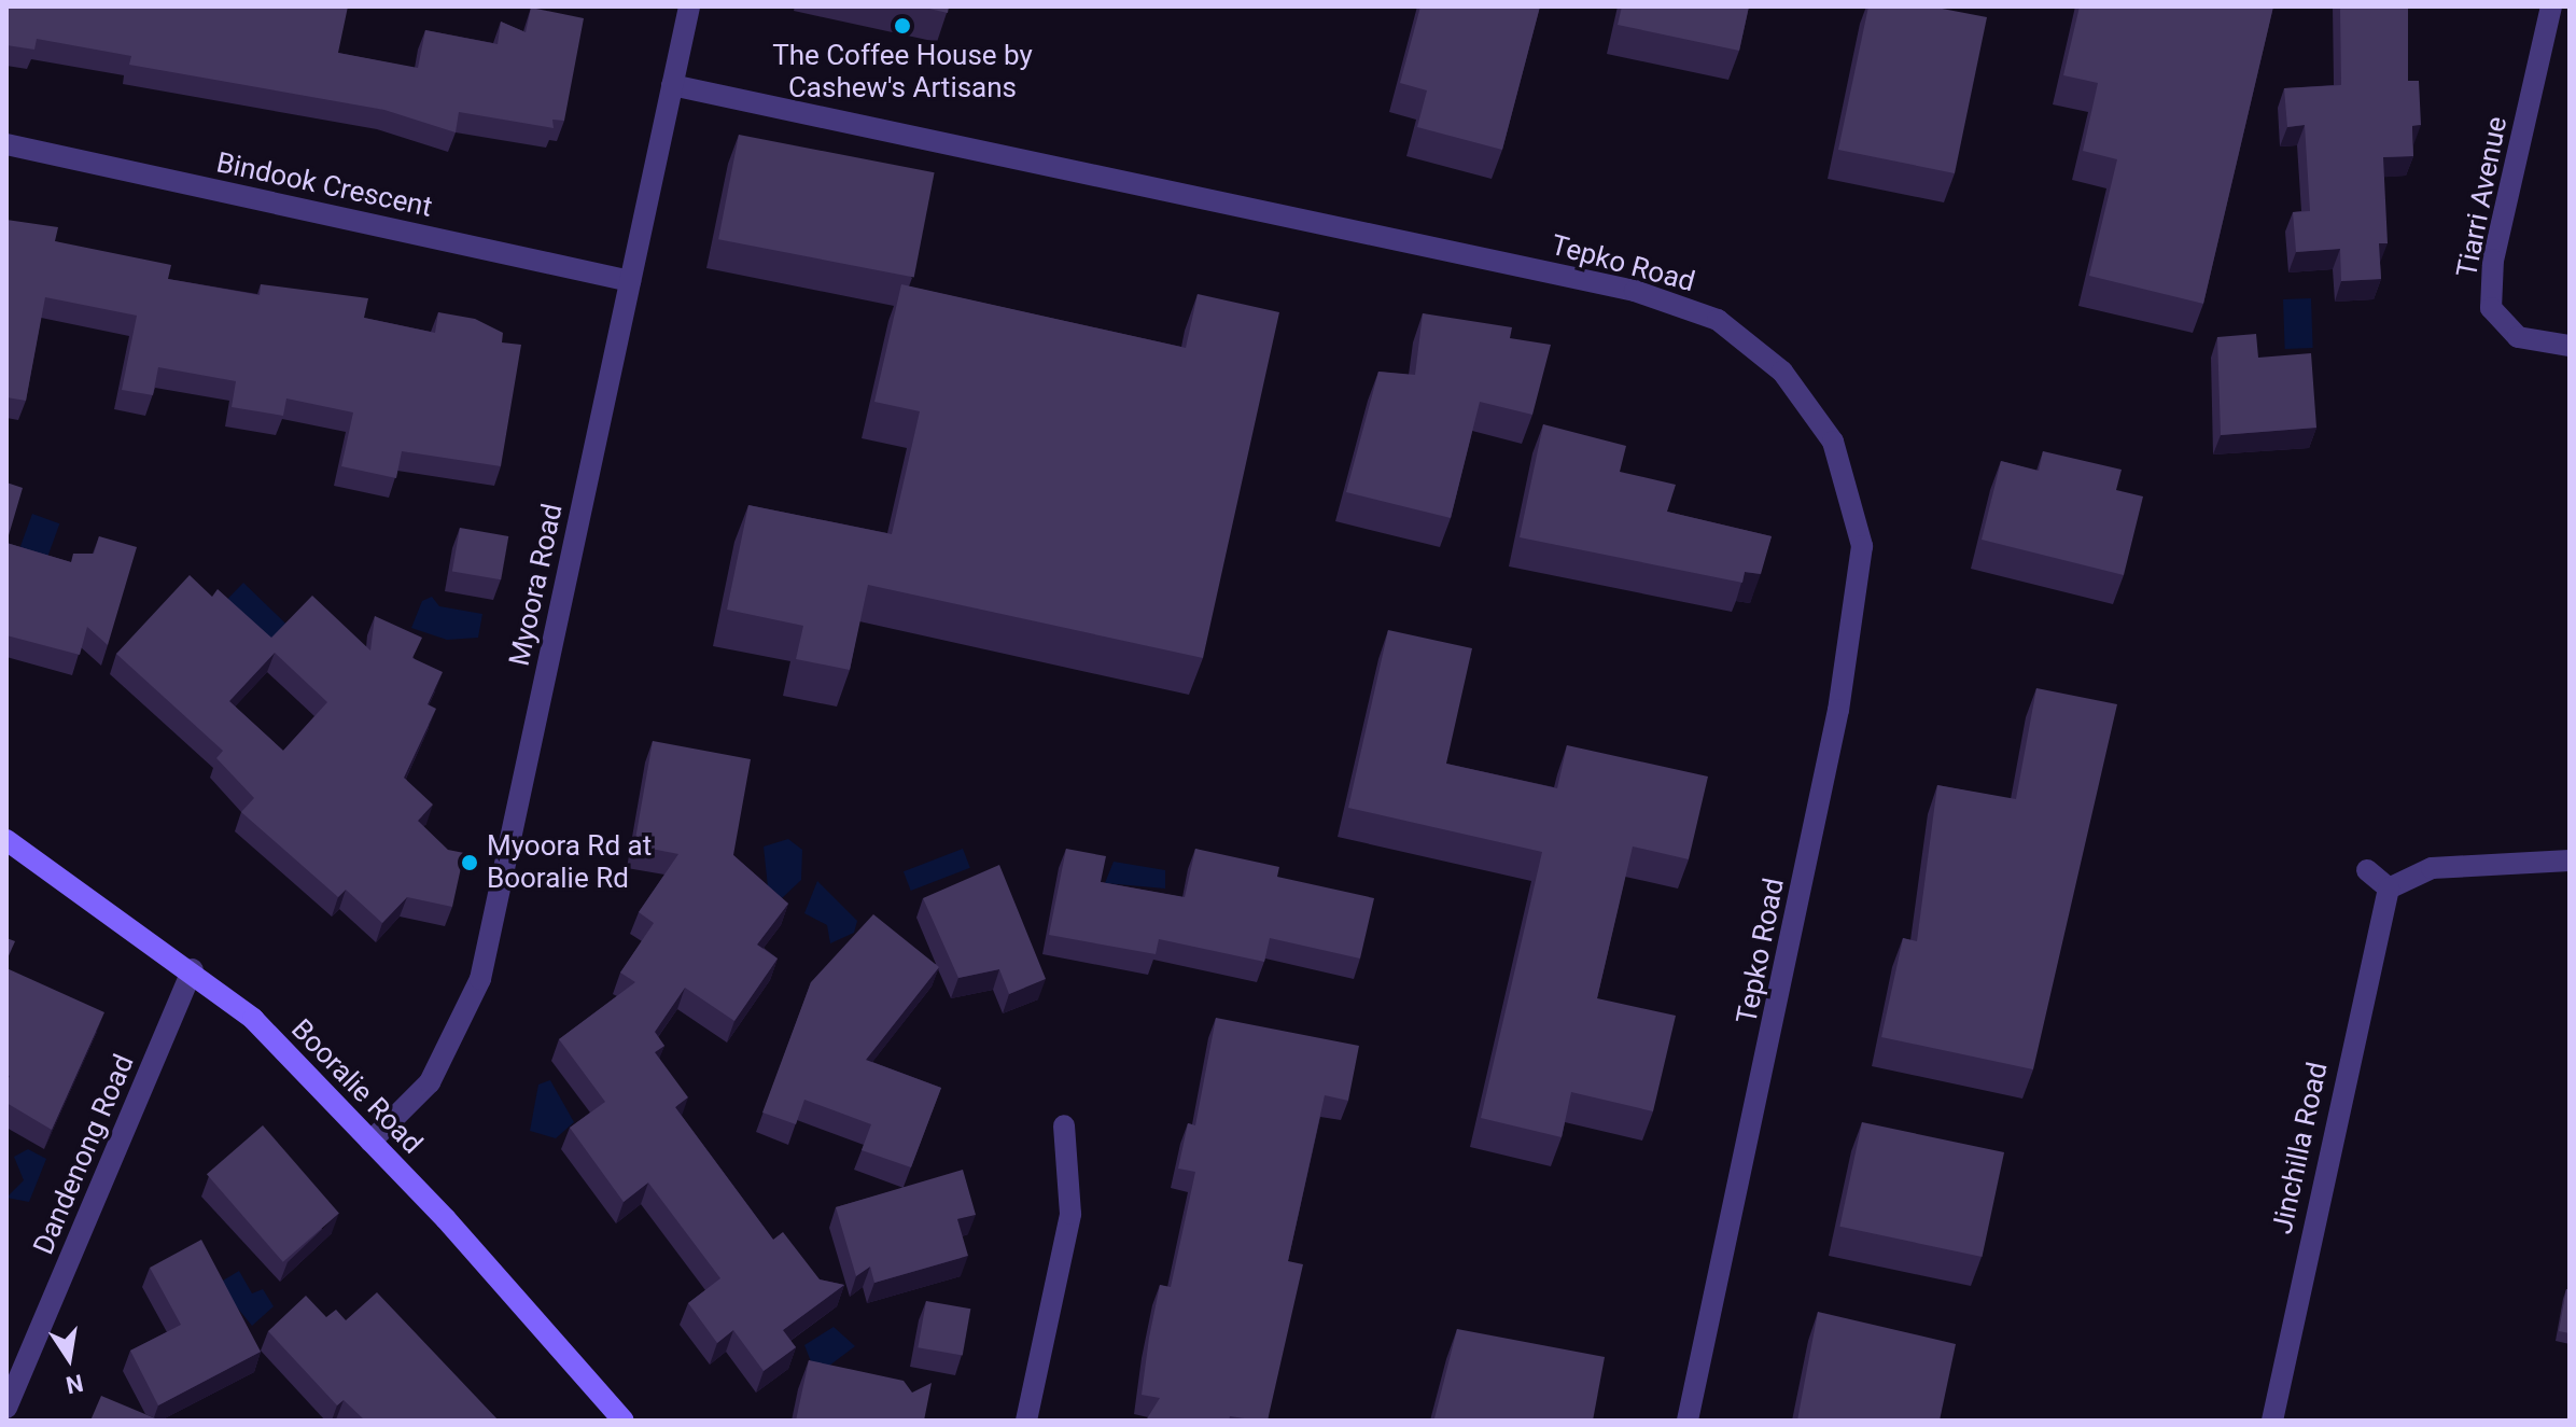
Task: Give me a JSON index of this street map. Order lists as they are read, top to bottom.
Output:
{
  "streets": {
    "street": [
      "Bindook Crescent",
      "Tiarri Avenue",
      "Tepko Road",
      "Myoora Road",
      "Booralie Road",
      "Jinchilla Road",
      "Dandenong Road"
    ]
  },
  "crossings": [
    ["Bindook Crescent", "Myoora Road"],
    ["Tepko Road", "Myoora Road"],
    ["Myoora Road", "Booralie Road"],
    ["Booralie Road", "Dandenong Road"]
  ],
  "places": ["The Coffee House by Cashew's Artisans", "Myoora Rd at Booralie Rd"],
  "north": "bottom"
}
